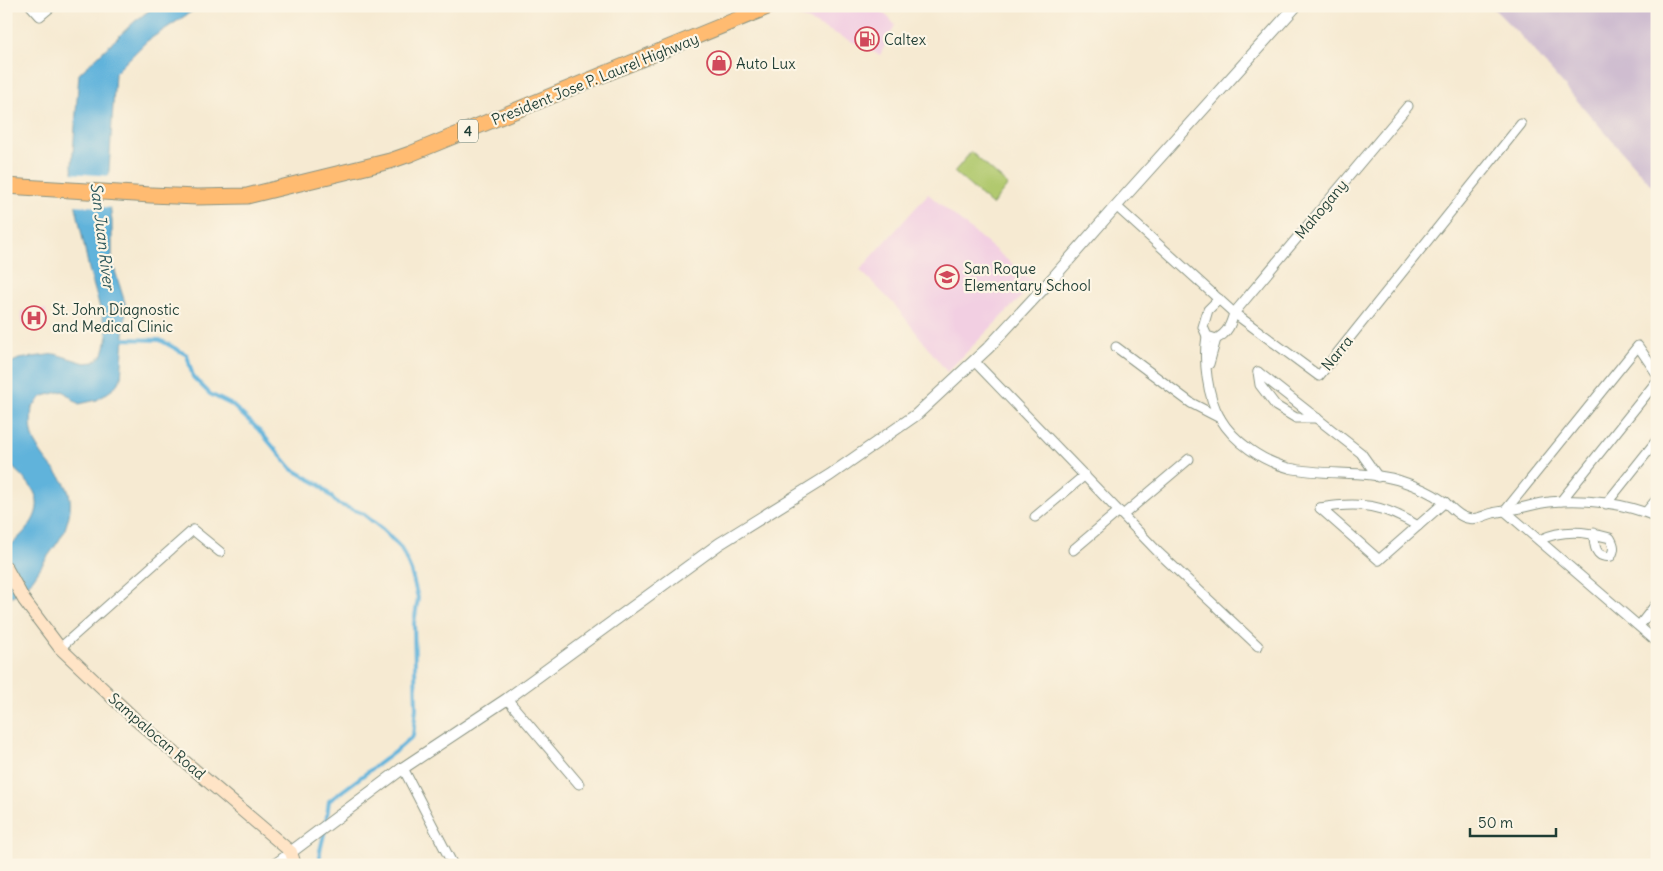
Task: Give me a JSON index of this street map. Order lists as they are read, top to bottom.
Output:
{
  "streets": {
    "highway": ["President Jose P. Laurel Highway", "4"],
    "main road": ["Sampalocan Road"],
    "street": ["Mahogany", "Narra"]
  },
  "crossings": [
    ["Mahogany", "Narra"]
  ],
  "water": ["San Juan River"],
  "places": {
    "fuel station": ["Caltex"],
    "shop": ["Auto Lux"],
    "school or university": ["San Roque Elementary School"],
    "hospital": ["St. John Diagnostic and Medical Clinic"]
  },
  "scale_bar": "50 m"
}
